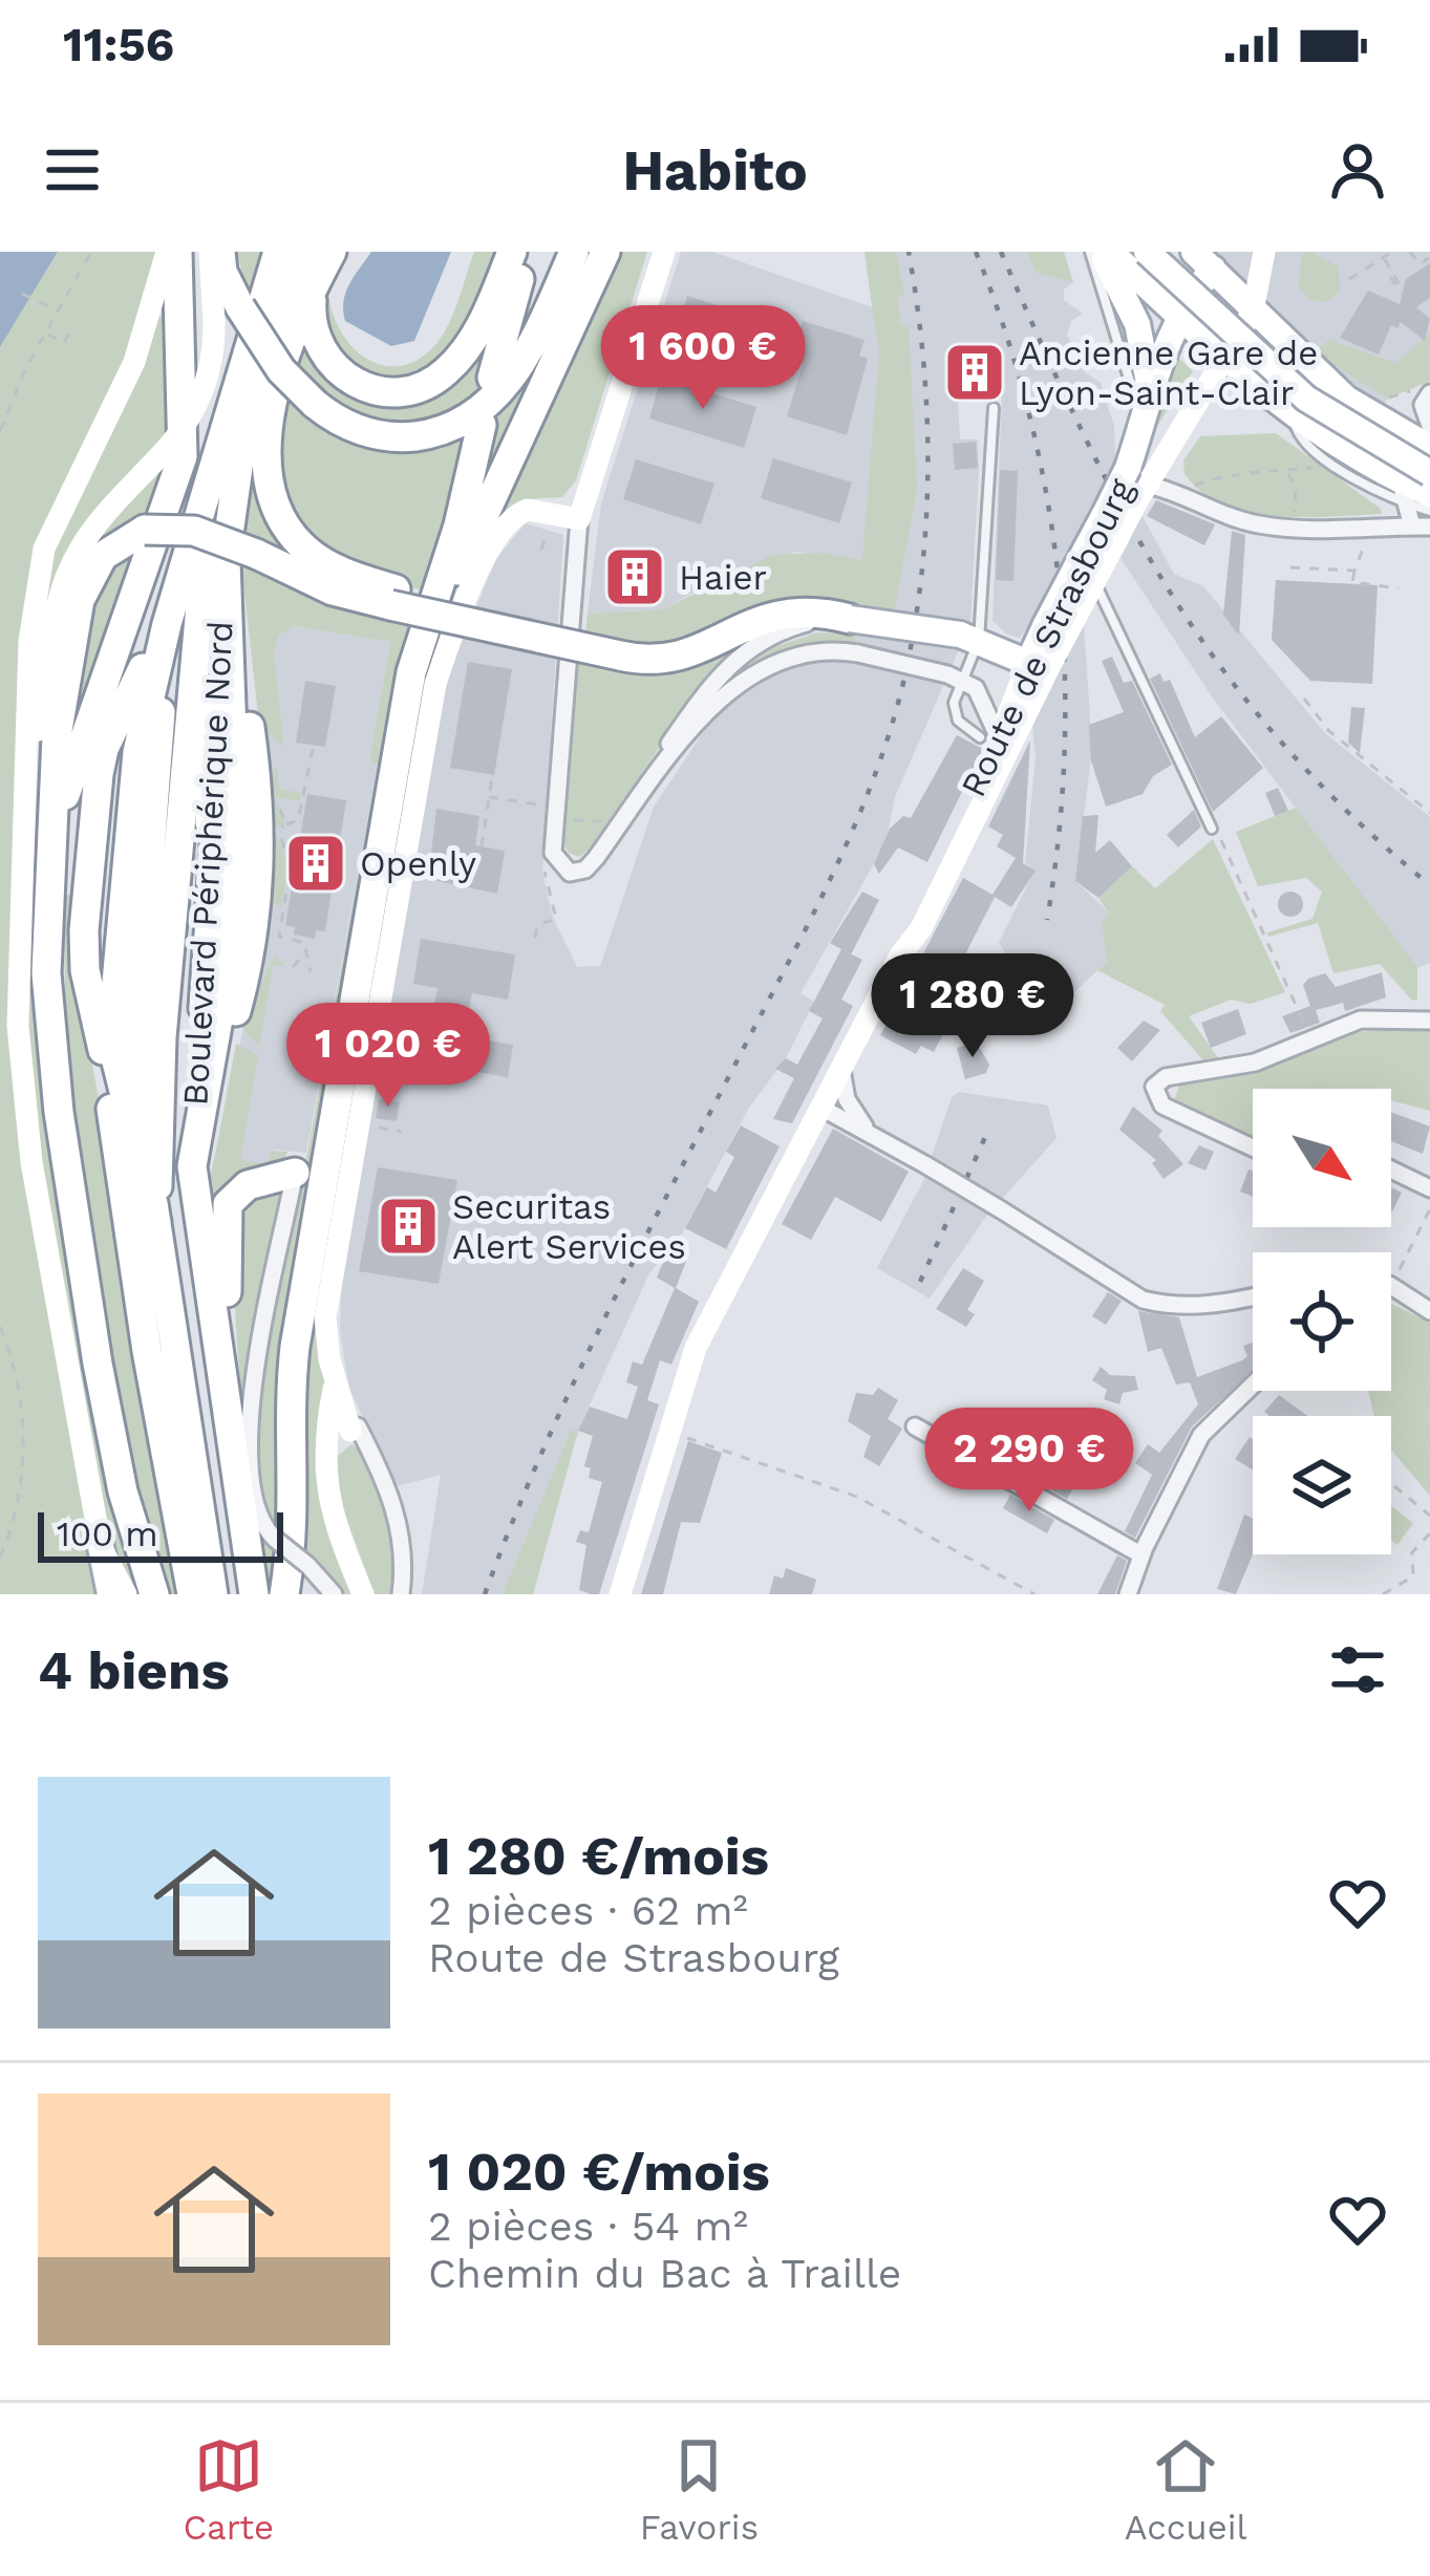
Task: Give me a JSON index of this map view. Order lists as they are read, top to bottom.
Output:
{
  "streets": {
    "highway": ["Boulevard Périphérique Nord"],
    "main road": ["Route de Strasbourg"]
  },
  "places": {
    "building": [
      "Ancienne Gare de Lyon-Saint-Clair",
      "Haier",
      "Openly",
      "Securitas Alert Services"
    ]
  },
  "scale_bar": "100 m",
  "north": "bottom right",
  "page": {
    "status": "11:56",
    "header": "Habito",
    "price": [
      "1 600 €",
      "1 280 €",
      "1 020 €",
      "2 290 €"
    ],
    "scale": "100 m",
    "heading": "4 biens",
    "list": [
      {
        "name": "1 280 €/mois",
        "note": "2 pièces · 62 m² · Route de Strasbourg"
      },
      {
        "name": "1 020 €/mois",
        "note": "2 pièces · 54 m² · Chemin du Bac à Traille"
      }
    ],
    "tabs": ["Carte", "Favoris", "Accueil"]
  }
}
